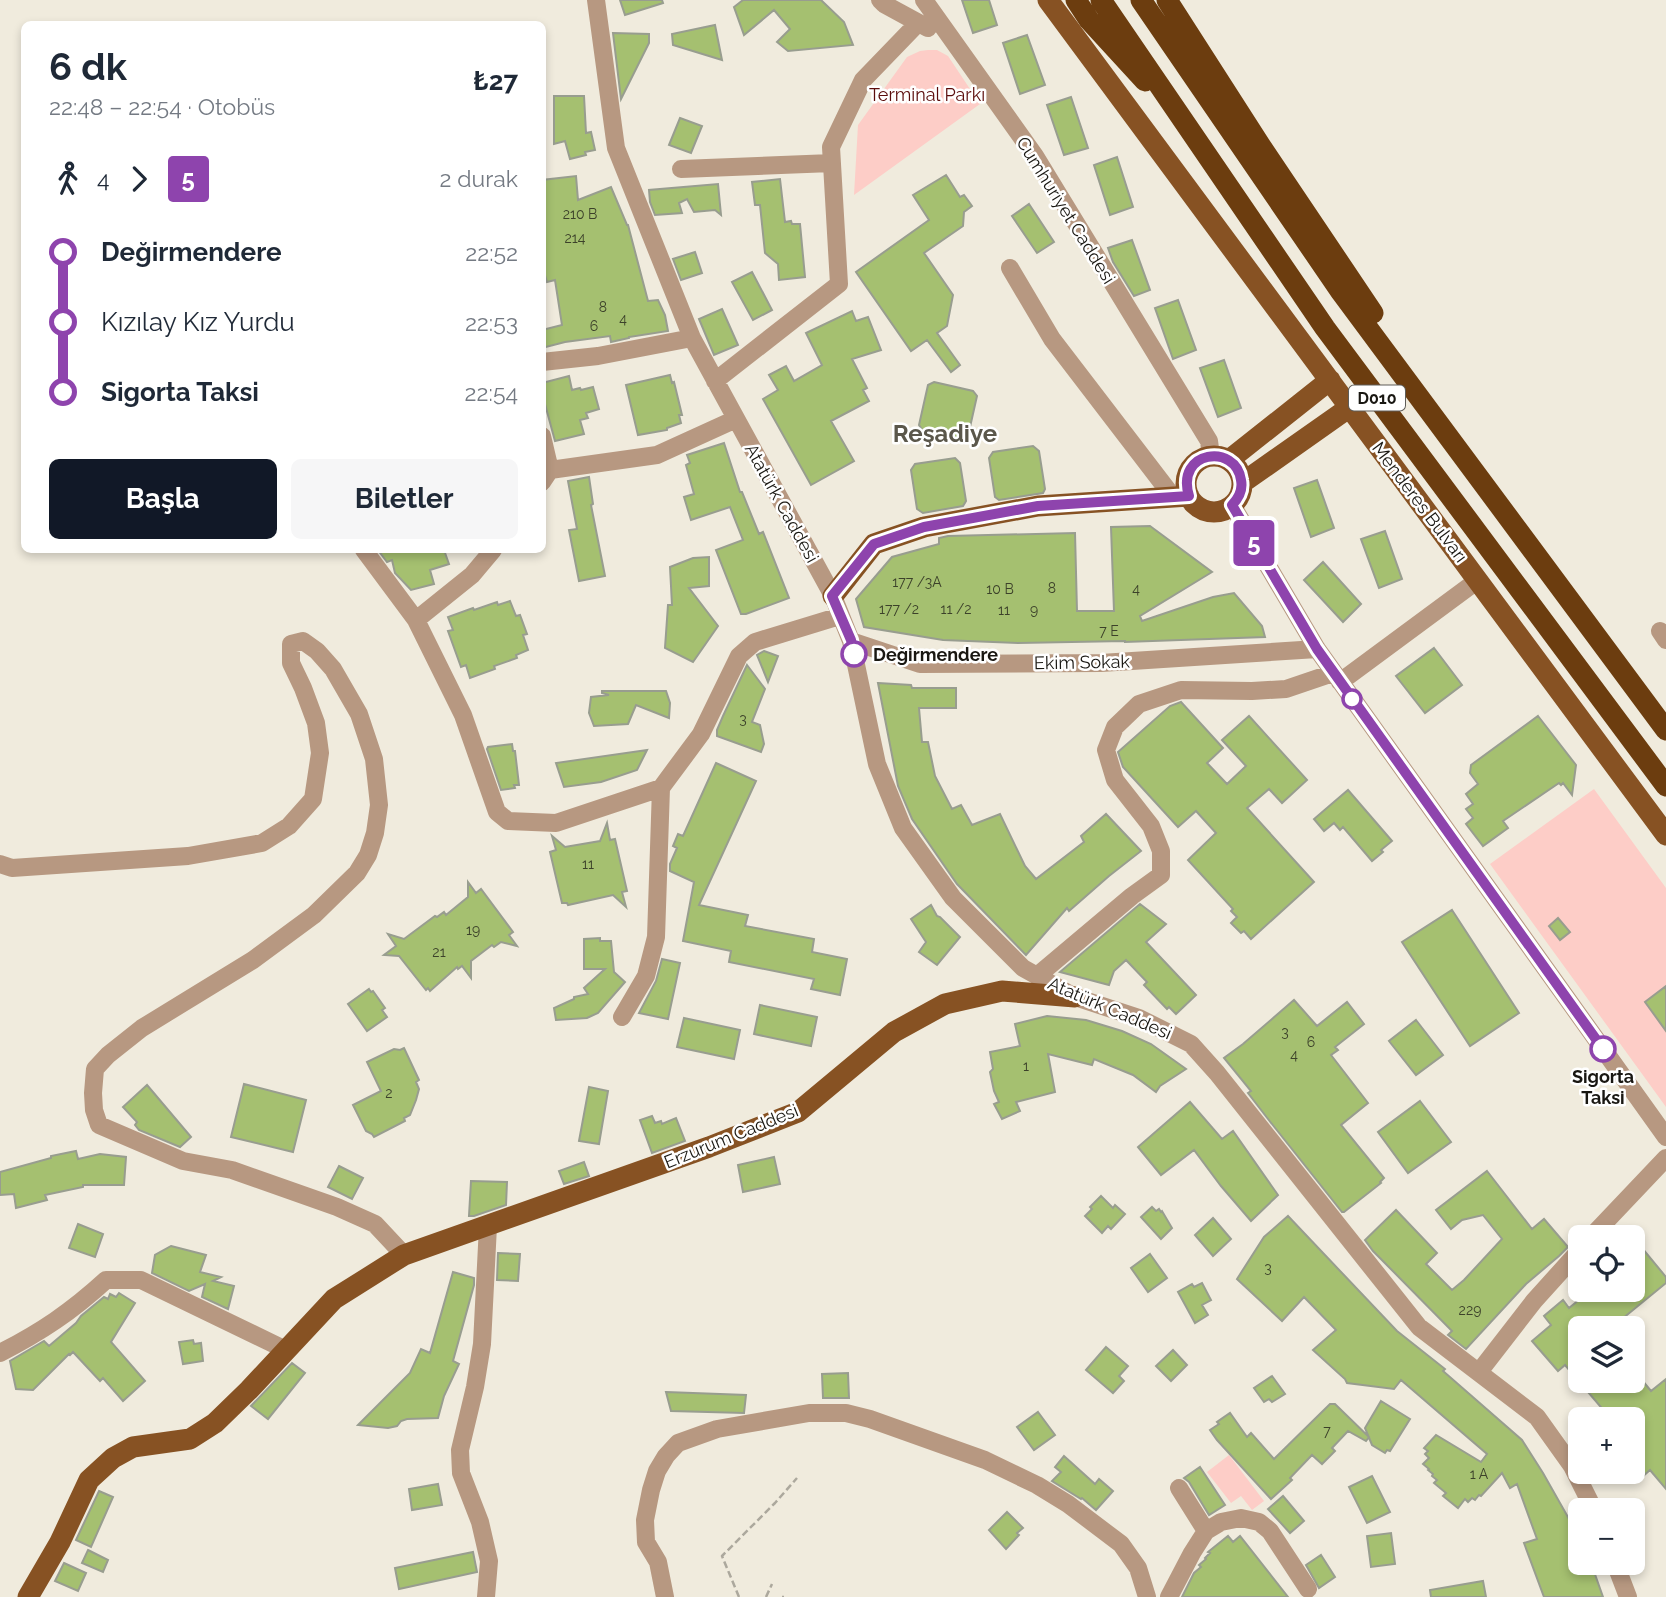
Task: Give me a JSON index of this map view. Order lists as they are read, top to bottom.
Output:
{
  "streets": {
    "highway": ["D010"],
    "main road": ["Cumhuriyet Caddesi", "Menderes Bulvarı", "Erzurum Caddesi"],
    "street": ["Atatürk Caddesi", "Ekim Sokak"]
  },
  "crossings": [
    ["Atatürk Caddesi", "Ekim Sokak"],
    ["Atatürk Caddesi", "Erzurum Caddesi"]
  ],
  "districts": ["Reşadiye"],
  "parks": ["Terminal Parkı"],
  "places": ["Değirmendere", "Sigorta Taksi"],
  "lines": ["bus line 5"],
  "house_numbers": [
    "210 B",
    "214",
    "8",
    "4",
    "6",
    "177 /3A",
    "8",
    "10 B",
    "4",
    "177 /2",
    "11 /2",
    "11",
    "9",
    "7 E",
    "3",
    "11",
    "19",
    "21",
    "3",
    "6",
    "4",
    "1",
    "2",
    "3",
    "229",
    "7",
    "1 A"
  ],
  "page": {
    "on_map": "5",
    "heading": ["6 dk", "22:48 – 22:54 · Otobüs", "₺27"],
    "legs": ["4", "5", "2 durak"],
    "list": [
      {
        "name": "Değirmendere",
        "value": "22:52"
      },
      {
        "name": "Kızılay Kız Yurdu",
        "value": "22:53"
      },
      {
        "name": "Sigorta Taksi",
        "value": "22:54"
      }
    ],
    "buttons": ["Başla", "Biletler"],
    "map_buttons": ["+", "−"]
  }
}
